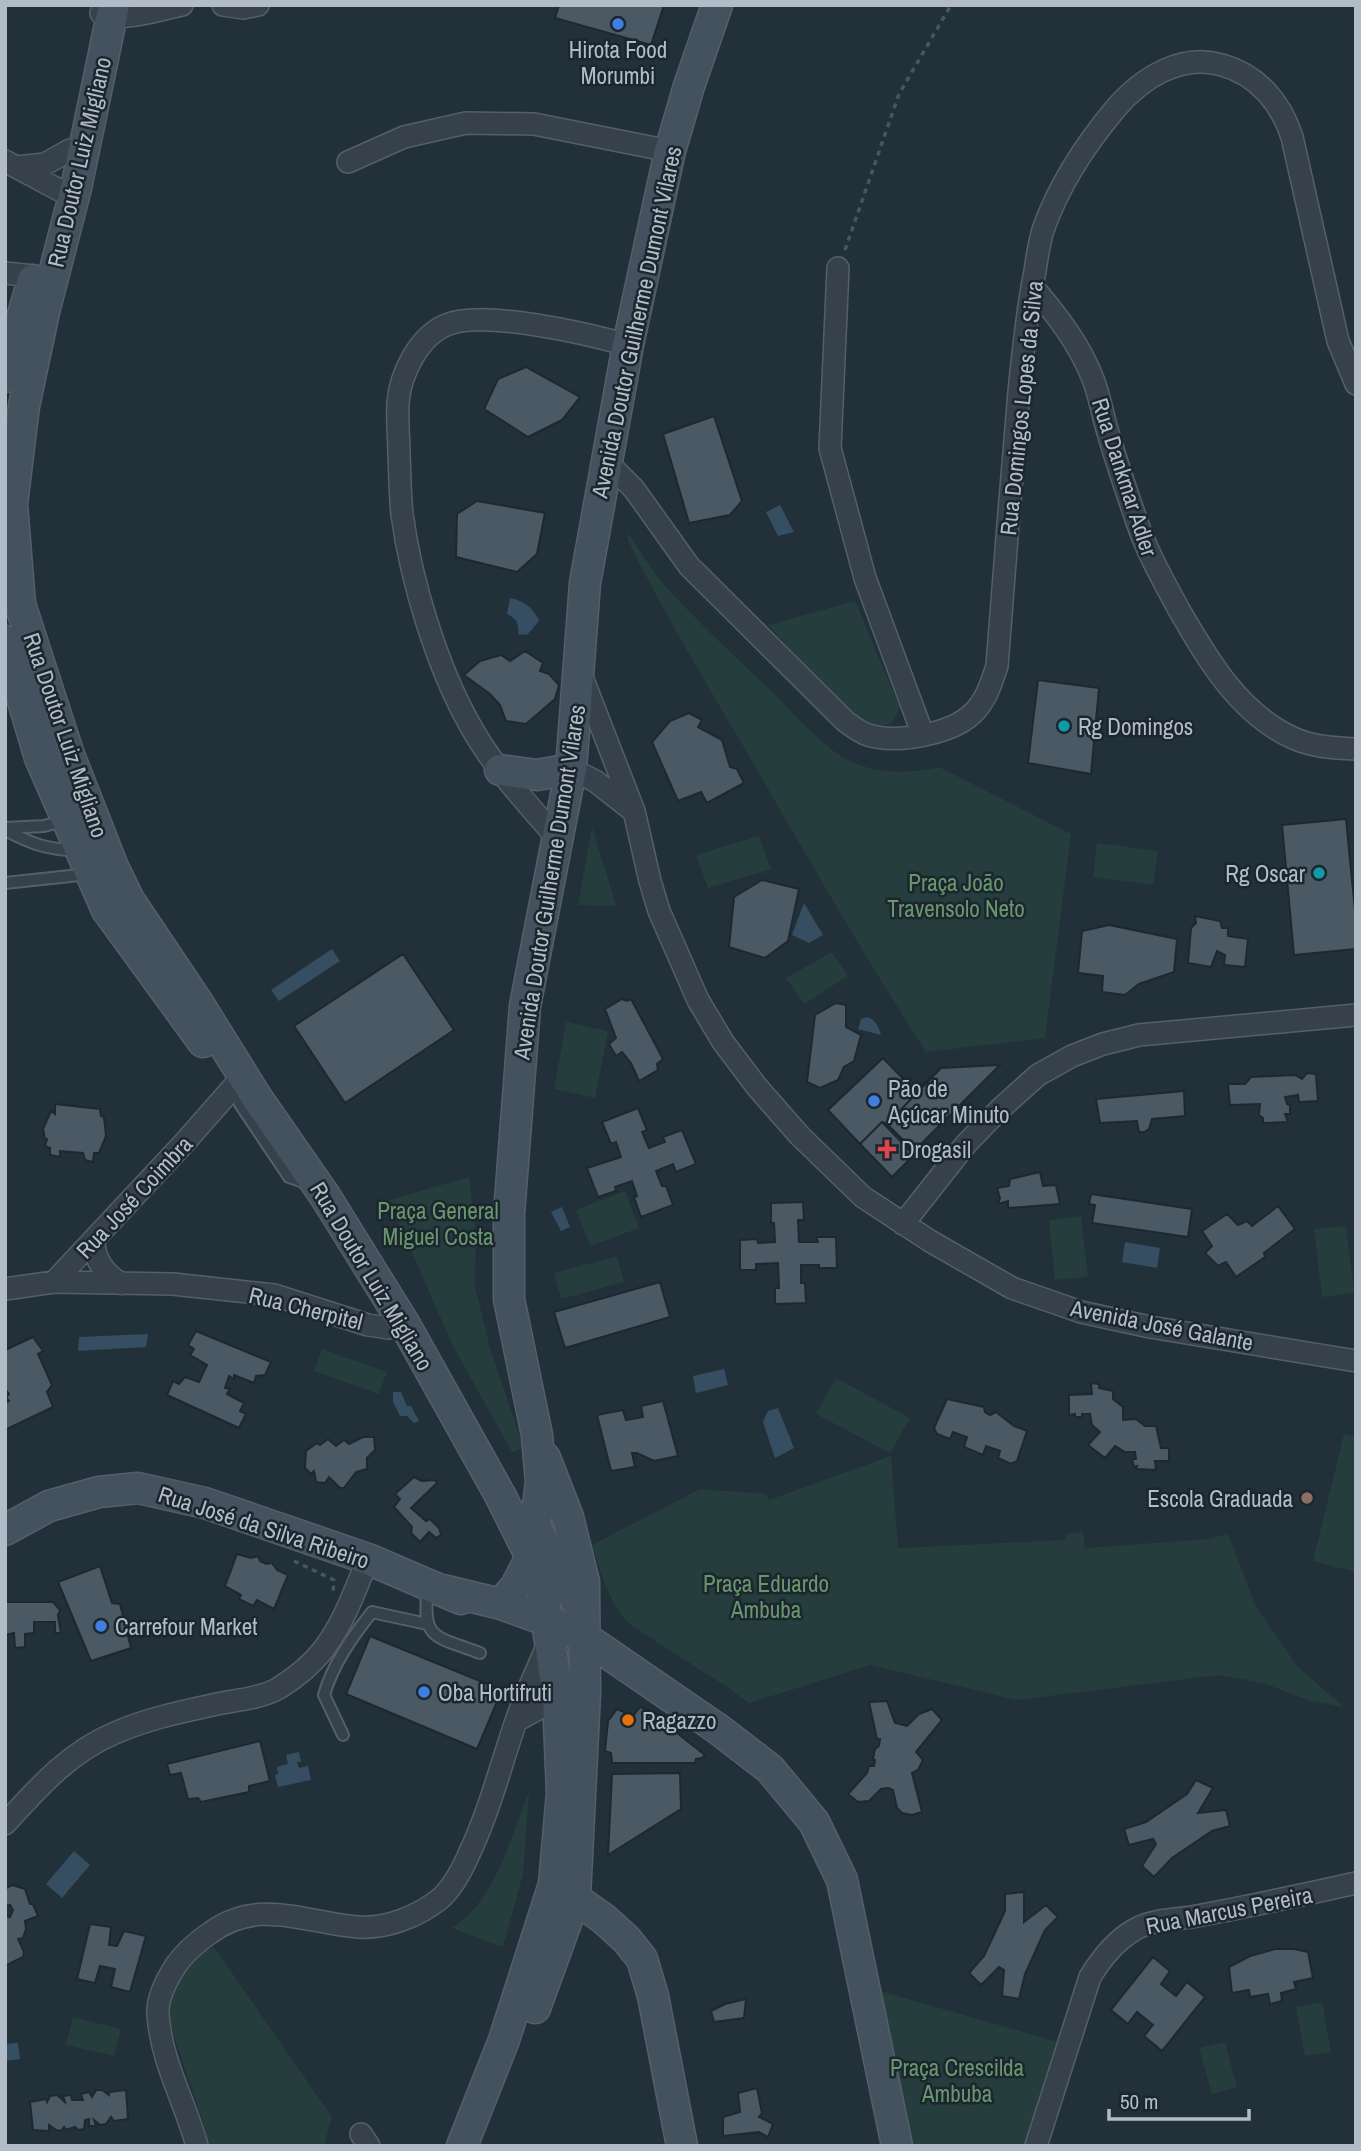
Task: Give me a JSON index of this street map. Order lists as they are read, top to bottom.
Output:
{
  "streets": {
    "main road": ["Rua Doutor Luiz Migliano", "Avenida Doutor Guilherme Dumont Vilares", "Rua José da Silva Ribeiro"],
    "street": [
      "Rua Domingos Lopes da Silva",
      "Rua Dankmar Adler",
      "Rua José Coimbra",
      "Rua Cherpitel",
      "Avenida José Galante",
      "Rua Marcus Pereira"
    ]
  },
  "crossings": [
    ["Rua Doutor Luiz Migliano", "Avenida Doutor Guilherme Dumont Vilares"],
    ["Rua Doutor Luiz Migliano", "Rua José Coimbra"],
    ["Rua Doutor Luiz Migliano", "Rua Cherpitel"],
    ["Avenida Doutor Guilherme Dumont Vilares", "Rua Domingos Lopes da Silva"],
    ["Avenida Doutor Guilherme Dumont Vilares", "Avenida José Galante"],
    ["Avenida Doutor Guilherme Dumont Vilares", "Rua José da Silva Ribeiro"],
    ["Rua Domingos Lopes da Silva", "Rua Dankmar Adler"],
    ["Rua José Coimbra", "Rua Cherpitel"]
  ],
  "parks": [
    "Praça João Travensolo Neto",
    "Praça General Miguel Costa",
    "Praça Eduardo Ambuba",
    "Praça Crescilda Ambuba"
  ],
  "places": {
    "other": [
      "Hirota Food Morumbi",
      "Rg Domingos",
      "Rg Oscar",
      "Pão de Açúcar Minuto",
      "Escola Graduada",
      "Carrefour Market",
      "Oba Hortifruti",
      "Ragazzo"
    ],
    "health": ["Drogasil"]
  },
  "scale_bar": "50 m"
}
